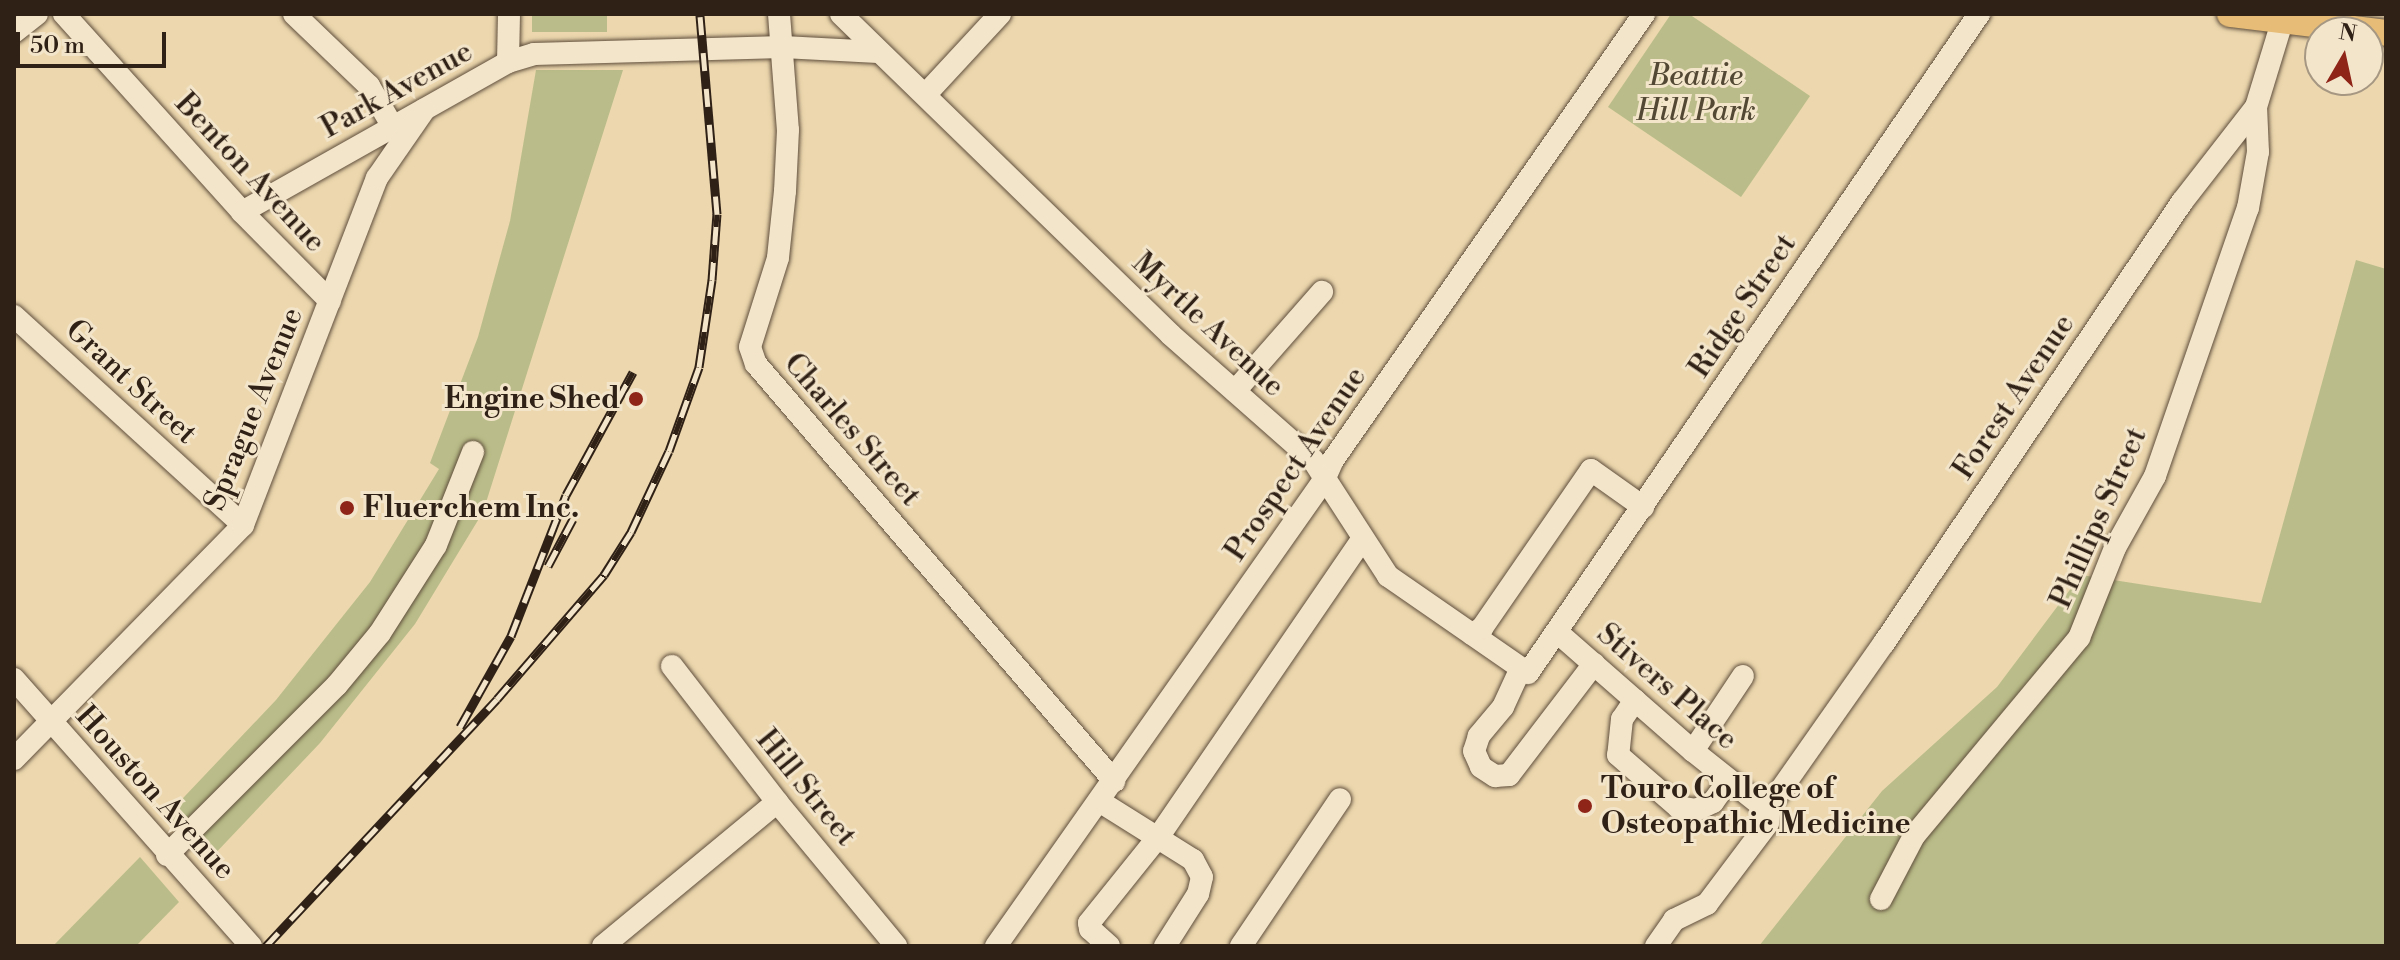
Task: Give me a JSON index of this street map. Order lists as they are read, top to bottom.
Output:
{
  "streets": {
    "street": [
      "Park Avenue",
      "Benton Avenue",
      "Ridge Street",
      "Myrtle Avenue",
      "Grant Street",
      "Forest Avenue",
      "Sprague Avenue",
      "Charles Street",
      "Prospect Avenue",
      "Phillips Street",
      "Stivers Place",
      "Hill Street",
      "Houston Avenue"
    ]
  },
  "crossings": [
    ["Park Avenue", "Benton Avenue"],
    ["Park Avenue", "Sprague Avenue"],
    ["Park Avenue", "Charles Street"],
    ["Benton Avenue", "Sprague Avenue"],
    ["Ridge Street", "Stivers Place"],
    ["Myrtle Avenue", "Prospect Avenue"],
    ["Grant Street", "Sprague Avenue"],
    ["Forest Avenue", "Phillips Street"],
    ["Forest Avenue", "Stivers Place"],
    ["Sprague Avenue", "Houston Avenue"],
    ["Charles Street", "Prospect Avenue"]
  ],
  "parks": ["Beattie Hill Park"],
  "places": ["Engine Shed", "Fluerchem Inc.", "Touro College of Osteopathic Medicine"],
  "scale_bar": "50 m",
  "north": "top"
}
